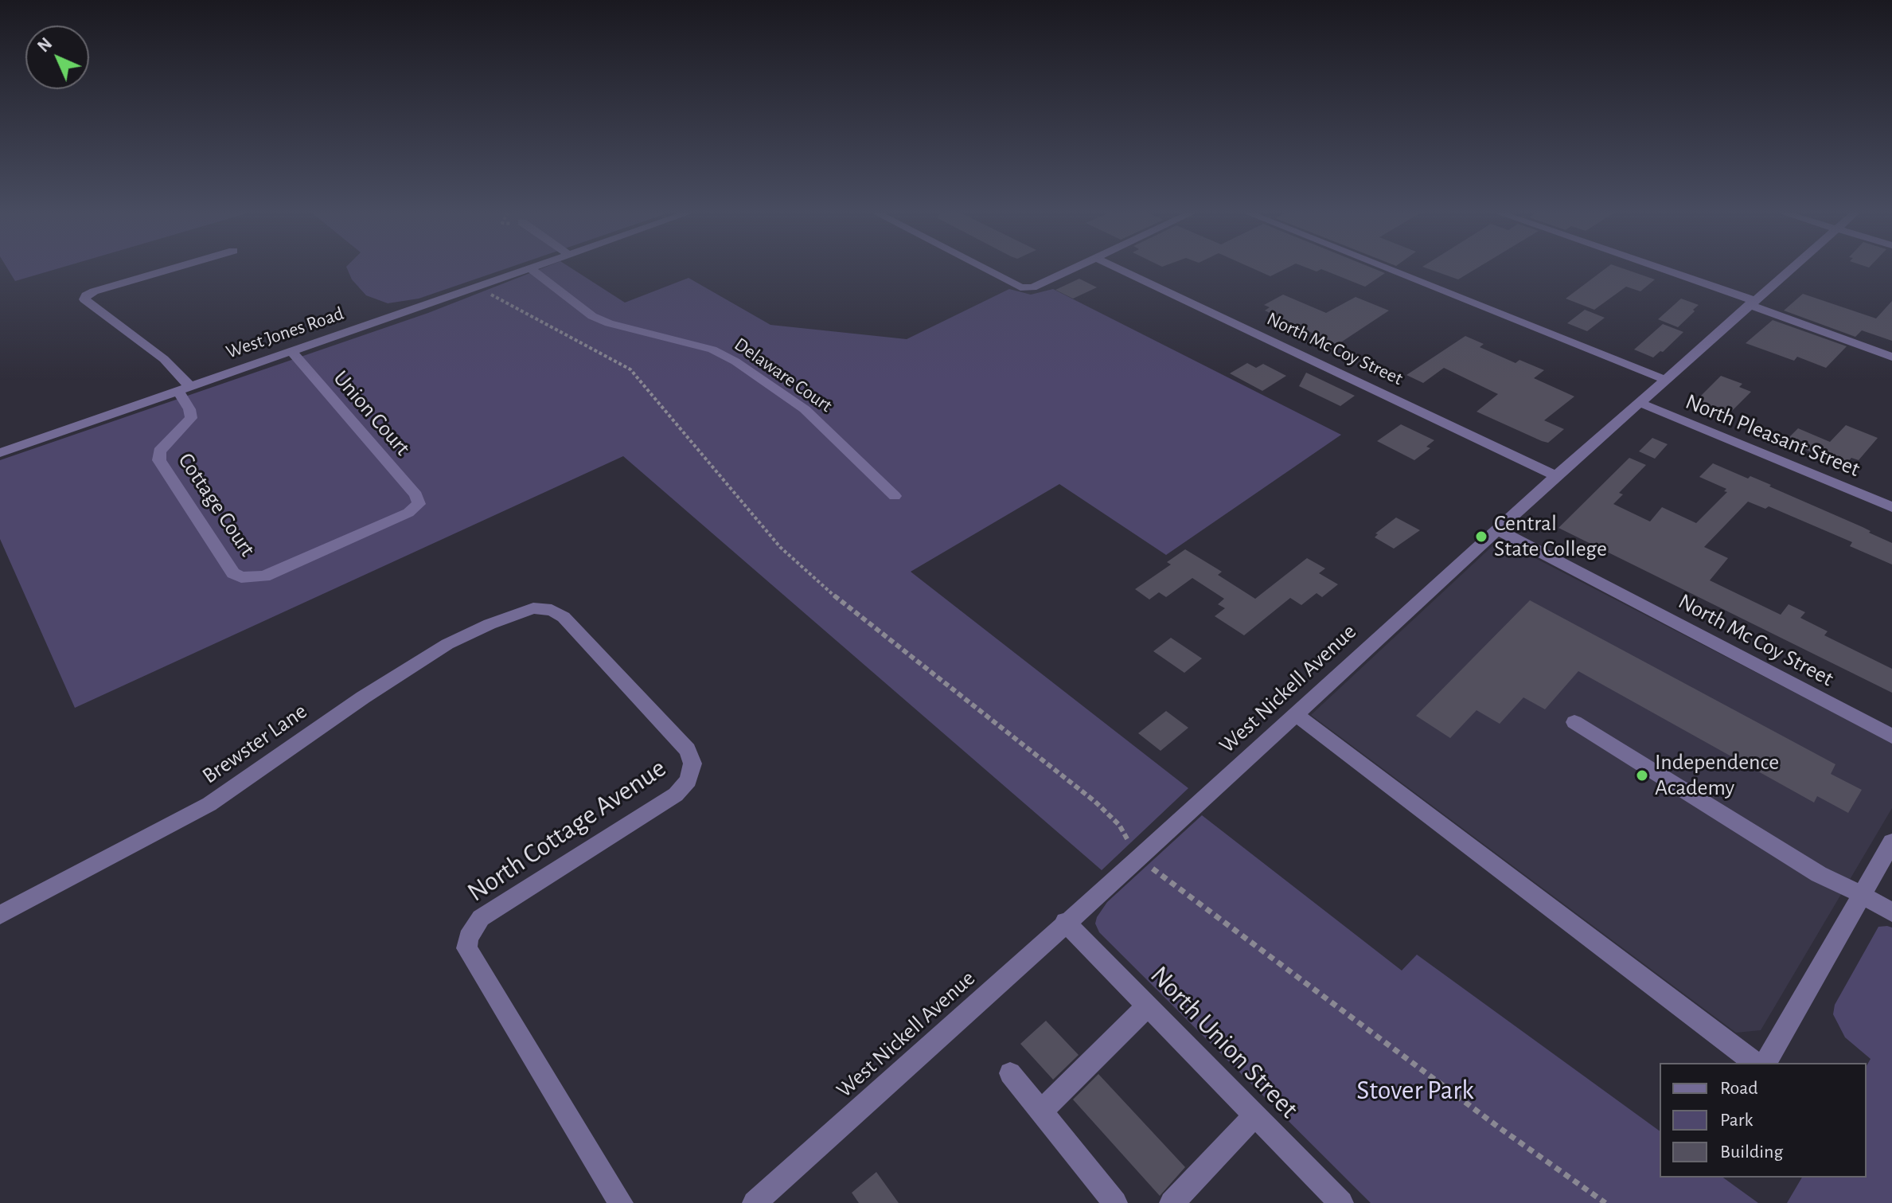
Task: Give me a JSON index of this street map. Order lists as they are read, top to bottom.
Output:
{
  "streets": {
    "street": [
      "West Jones Road",
      "North Mc Coy Street",
      "Delaware Court",
      "Union Court",
      "North Pleasant Street",
      "Cottage Court",
      "West Nickell Avenue",
      "Brewster Lane",
      "North Cottage Avenue",
      "North Union Street"
    ]
  },
  "crossings": [
    ["West Jones Road", "Delaware Court"],
    ["West Jones Road", "Union Court"],
    ["West Jones Road", "Cottage Court"],
    ["North Mc Coy Street", "West Nickell Avenue"],
    ["Union Court", "Cottage Court"],
    ["North Pleasant Street", "West Nickell Avenue"],
    ["West Nickell Avenue", "North Union Street"],
    ["Brewster Lane", "North Cottage Avenue"]
  ],
  "parks": ["Stover Park"],
  "places": ["Central State College", "Independence Academy"],
  "legend": ["Road", "Park", "Building"],
  "north": "top left"
}
